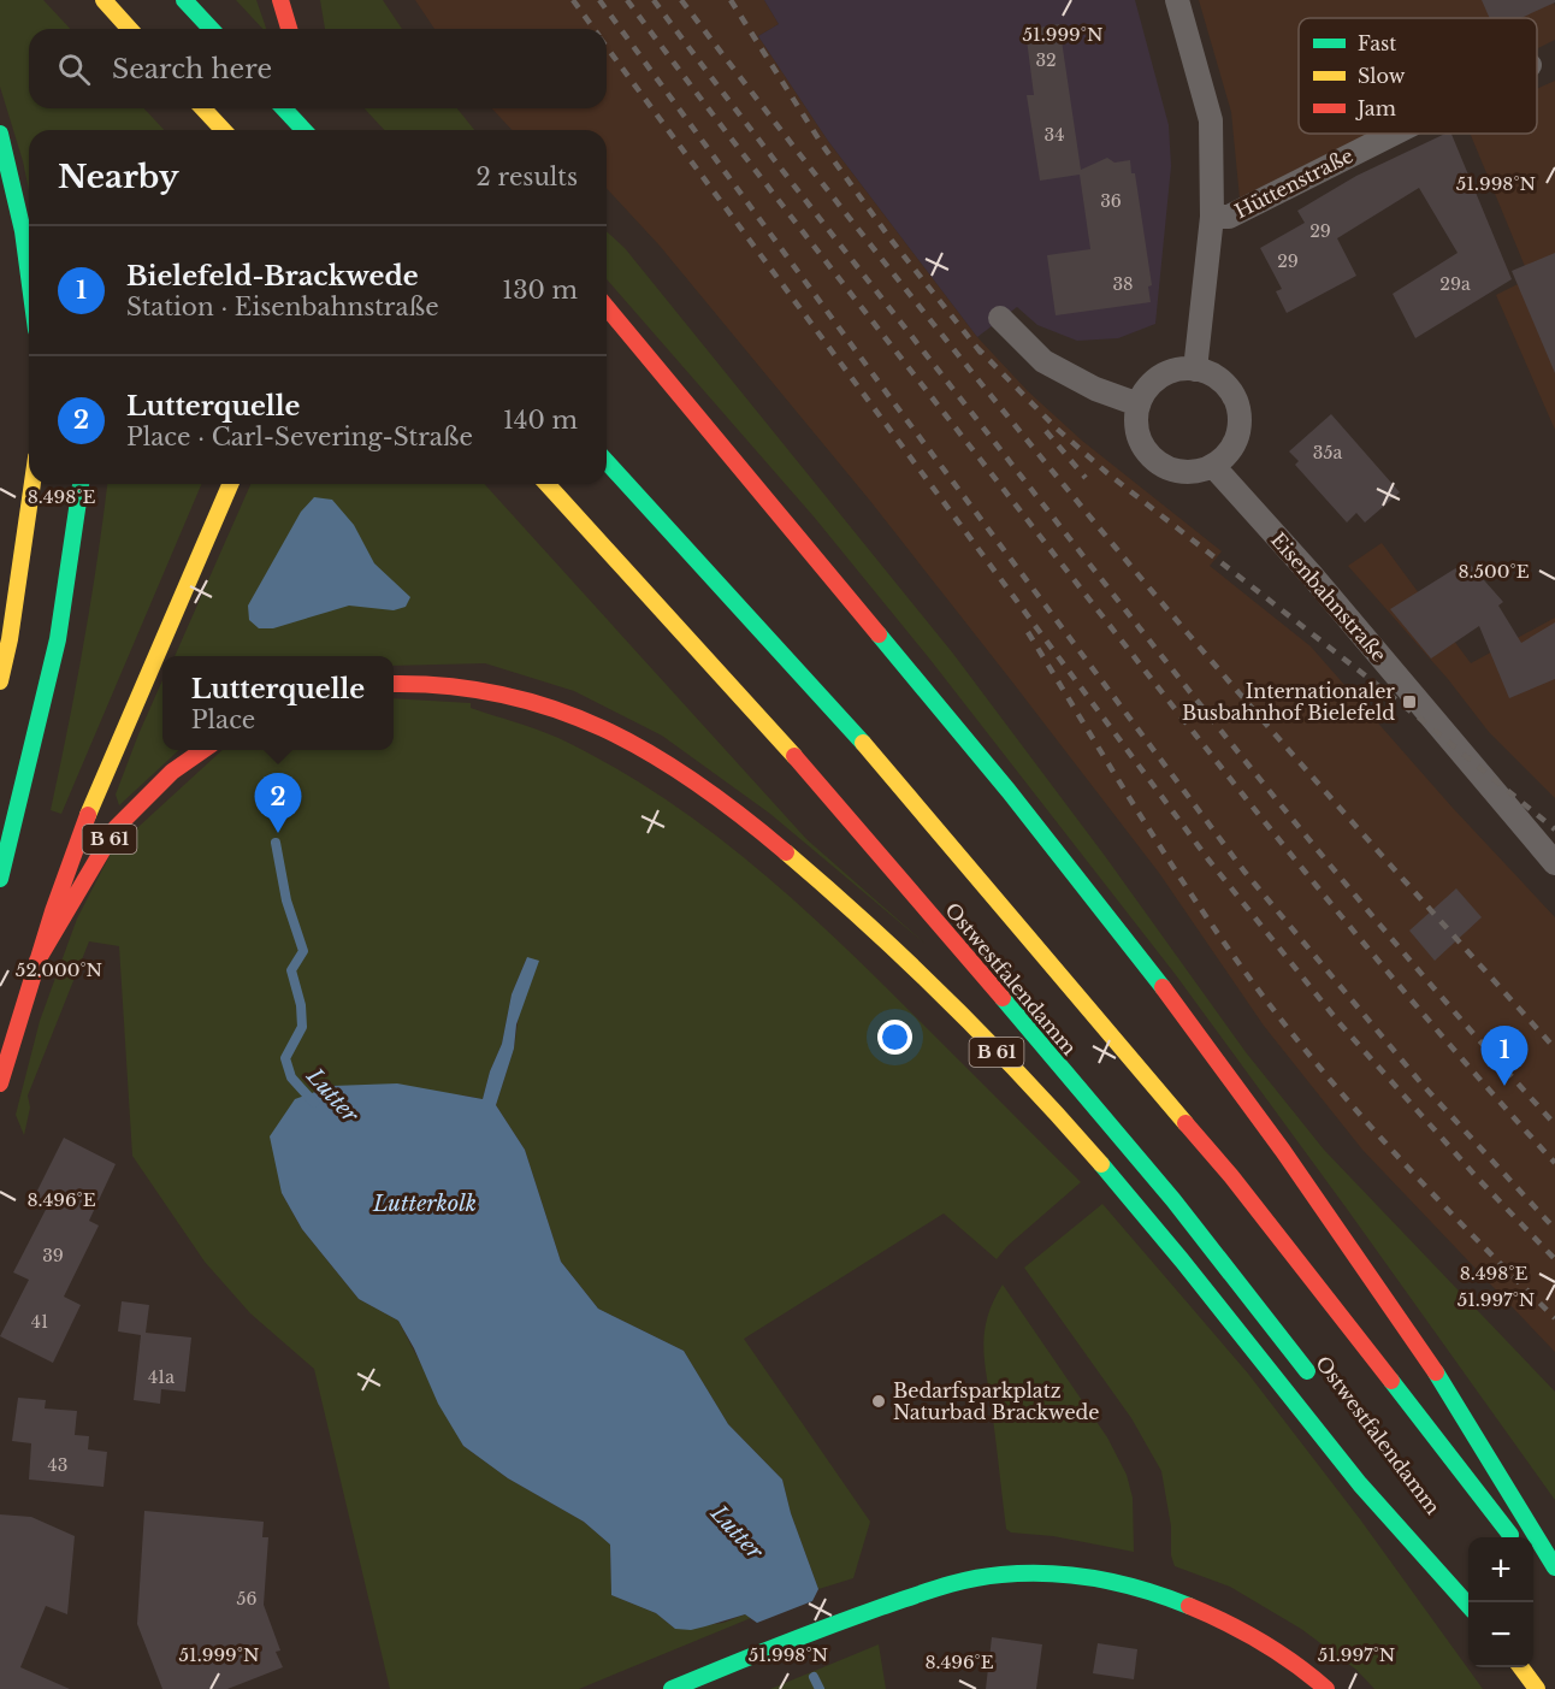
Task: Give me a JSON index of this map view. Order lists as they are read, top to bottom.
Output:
{
  "streets": {
    "main road": ["B 61", "Ostwestfalendamm"],
    "street": ["Hüttenstraße", "Eisenbahnstraße"]
  },
  "water": ["Lutter", "Lutterkolk"],
  "places": {
    "transit": ["Internationaler Busbahnhof Bielefeld"],
    "other": ["Bedarfsparkplatz Naturbad Brackwede"]
  },
  "house_numbers": [
    "32",
    "34",
    "36",
    "29",
    "29",
    "38",
    "29a",
    "35a",
    "39",
    "41",
    "41a",
    "43",
    "56"
  ],
  "legend": ["Fast", "Slow", "Jam"],
  "page": {
    "search": "Search here",
    "heading": ["Nearby", "2 results"],
    "list": [
      {
        "mark": "1",
        "name": "Bielefeld-Brackwede",
        "note": "Station · Eisenbahnstraße",
        "value": "130 m"
      },
      {
        "mark": "2",
        "name": "Lutterquelle",
        "note": "Place · Carl-Severing-Straße",
        "value": "140 m"
      }
    ],
    "popup": ["Lutterquelle", "Place"],
    "pins": ["2", "1"],
    "map_buttons": ["+", "−"]
  },
  "coordinates": [
    "51.999°N",
    "51.998°N",
    "8.498°E",
    "8.500°E",
    "52.000°N",
    "8.496°E",
    "51.997°N"
  ]
}
